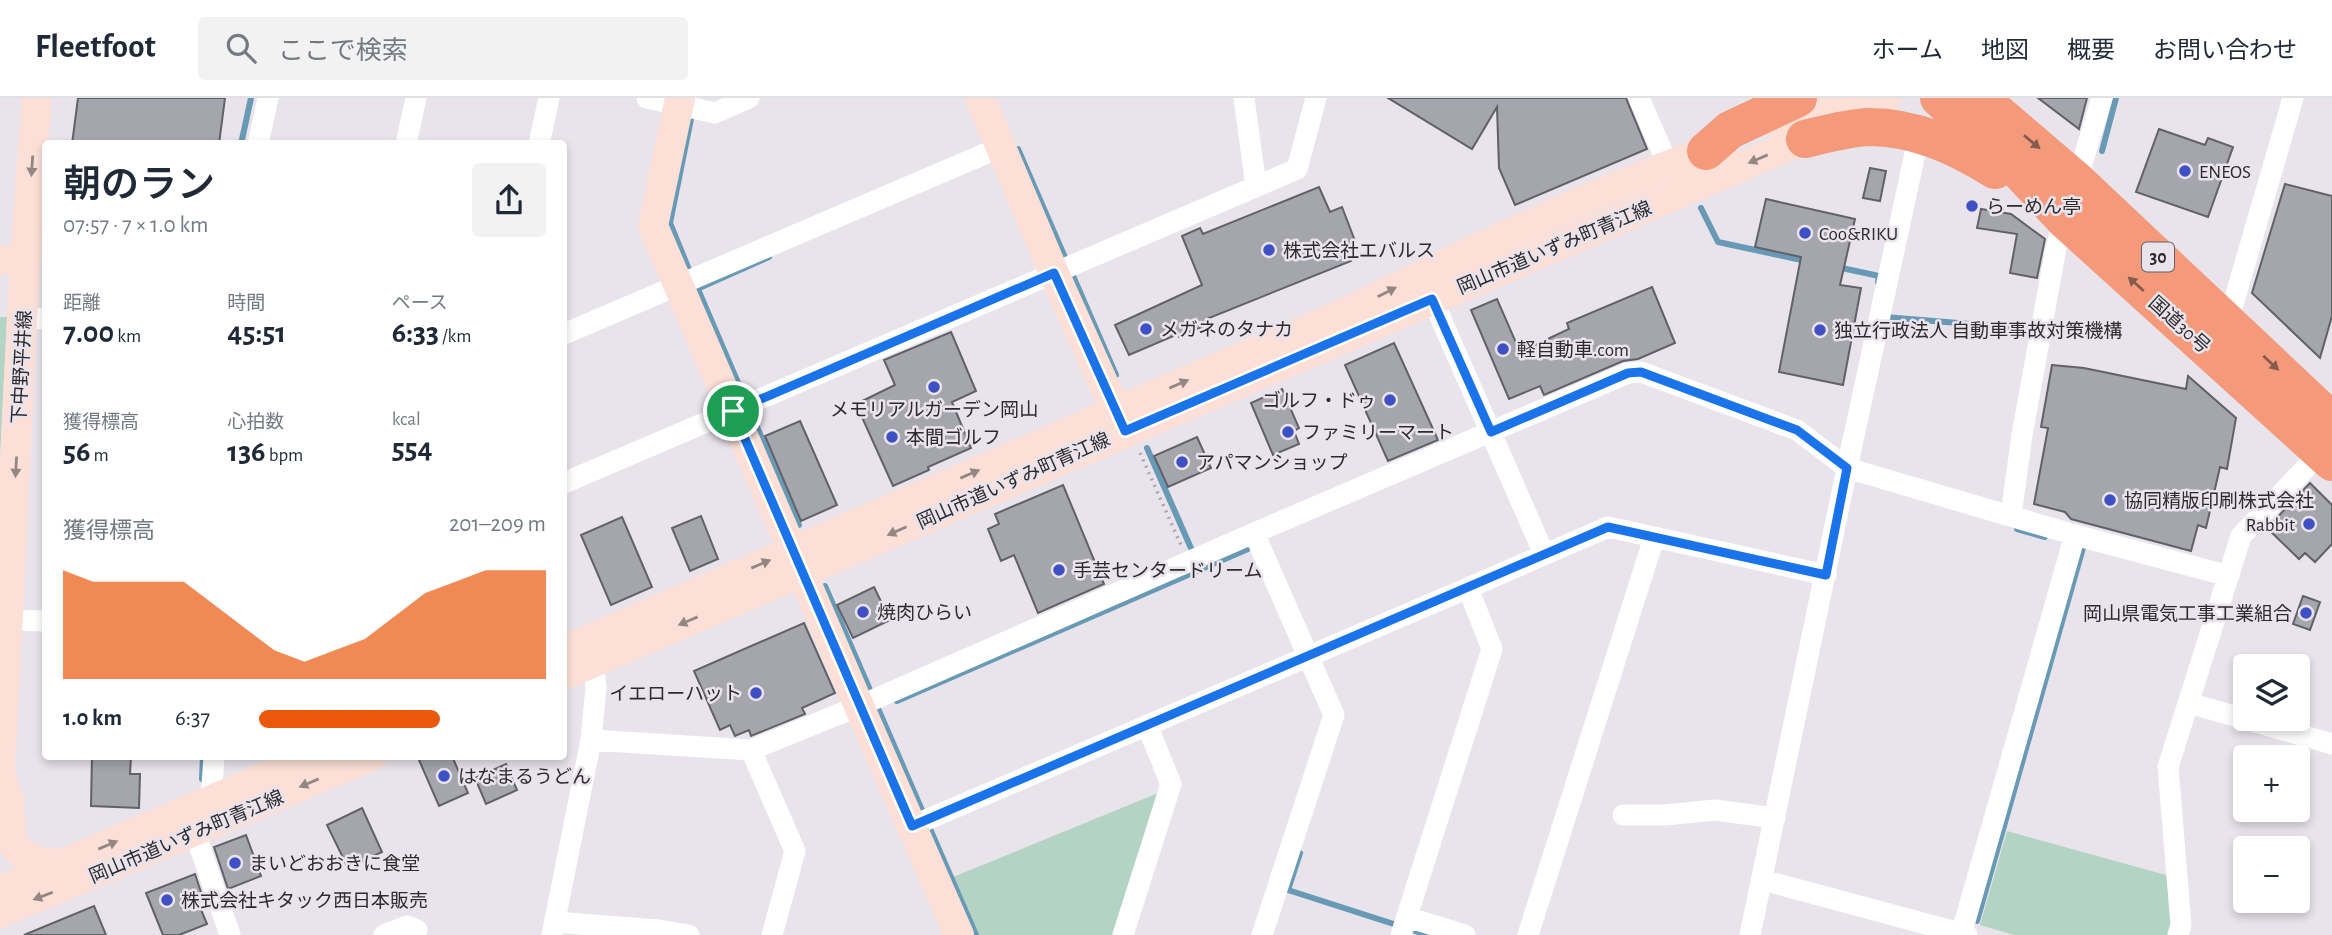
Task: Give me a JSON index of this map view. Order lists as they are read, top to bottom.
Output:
{
  "streets": {
    "highway": ["30", "国道30号"],
    "street": ["岡山市道いずみ町青江線", "下中野平井線"]
  },
  "one_way": ["下中野平井線"],
  "places": [
    "ENEOS",
    "らーめん亭",
    "Coo&RIKU",
    "株式会社エバルス",
    "メガネのタナカ",
    "独立行政法人 自動車事故対策機構",
    "軽自動車.com",
    "メモリアルガーデン岡山",
    "ゴルフ・ドゥ",
    "ファミリーマート",
    "本間ゴルフ",
    "アパマンショップ",
    "協同精版印刷株式会社",
    "Rabbit",
    "手芸センタードリーム",
    "焼肉ひらい",
    "岡山県電気工事工業組合",
    "イエローハット",
    "はなまるうどん",
    "まいどおおきに食堂",
    "株式会社キタック西日本販売"
  ],
  "page": {
    "header": "Fleetfoot",
    "search": "ここで検索",
    "nav": [
      "ホーム",
      "地図",
      "概要",
      "お問い合わせ"
    ],
    "heading": ["朝のラン", "07:57 · 7 × 1.0 km"],
    "stats": [
      ["距離", "7.00 km"],
      ["時間", "45:51"],
      ["ペース", "6:33 /km"],
      ["獲得標高", "56 m"],
      ["心拍数", "136 bpm"],
      ["kcal", "554"]
    ],
    "chart": ["獲得標高", "201–209 m"],
    "map_buttons": ["+", "−"],
    "list": [
      {
        "name": "1.0 km",
        "note": "6:37"
      }
    ]
  }
}
